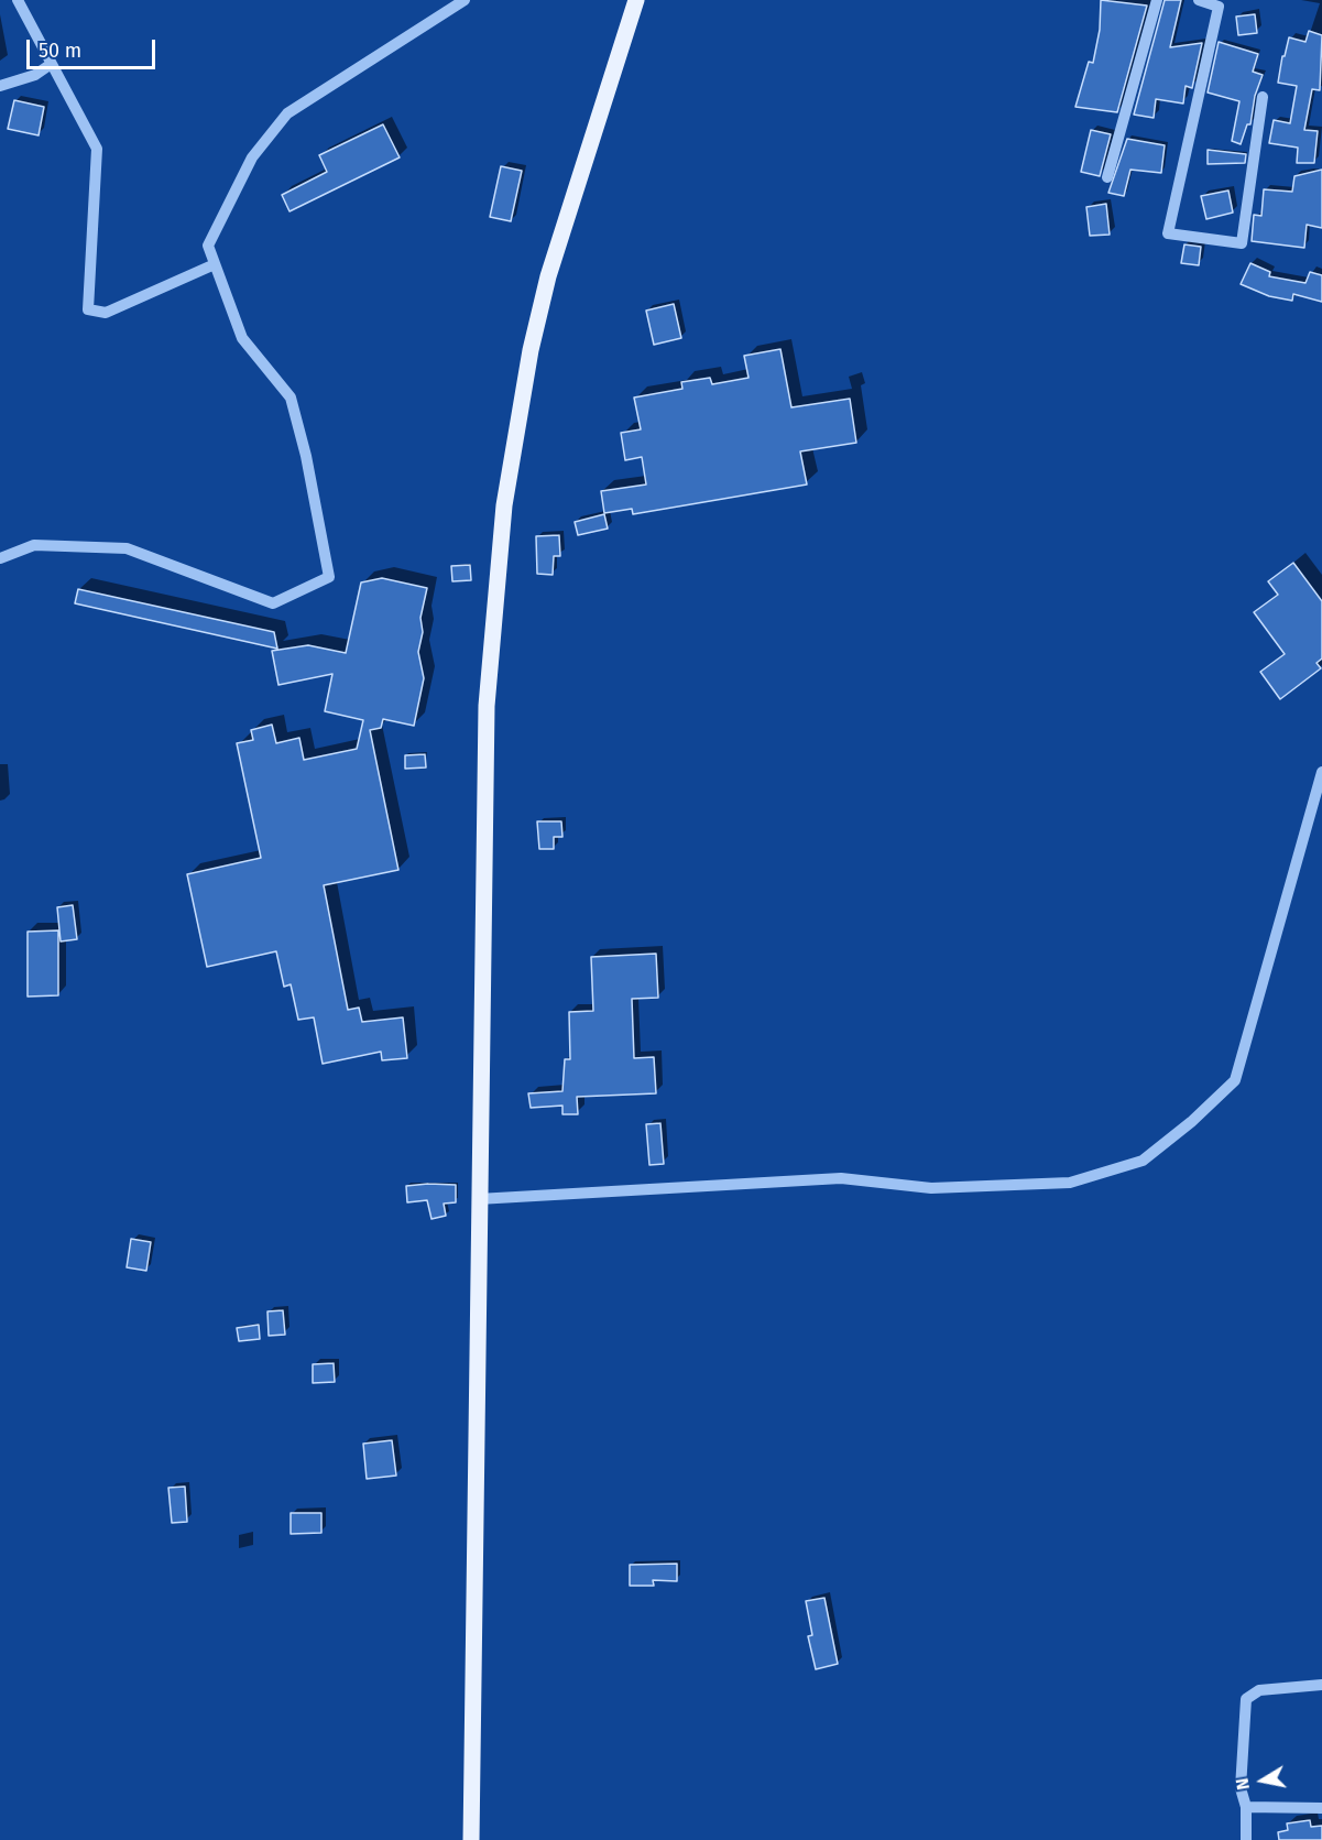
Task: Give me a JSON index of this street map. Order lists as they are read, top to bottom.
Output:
{
  "scale_bar": "50 m",
  "north": "left"
}
